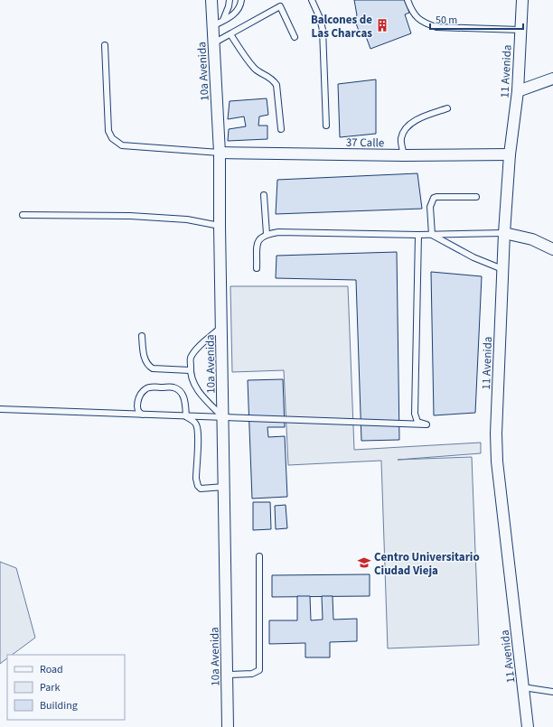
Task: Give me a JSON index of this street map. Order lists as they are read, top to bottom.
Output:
{
  "streets": {
    "street": ["10a Avenida", "11 Avenida", "37 Calle"]
  },
  "crossings": [
    ["10a Avenida", "37 Calle"],
    ["11 Avenida", "37 Calle"]
  ],
  "places": {
    "building": ["Balcones de Las Charcas"],
    "school or university": ["Centro Universitario Ciudad Vieja"]
  },
  "legend": ["Road", "Park", "Building"],
  "scale_bar": "50 m"
}
